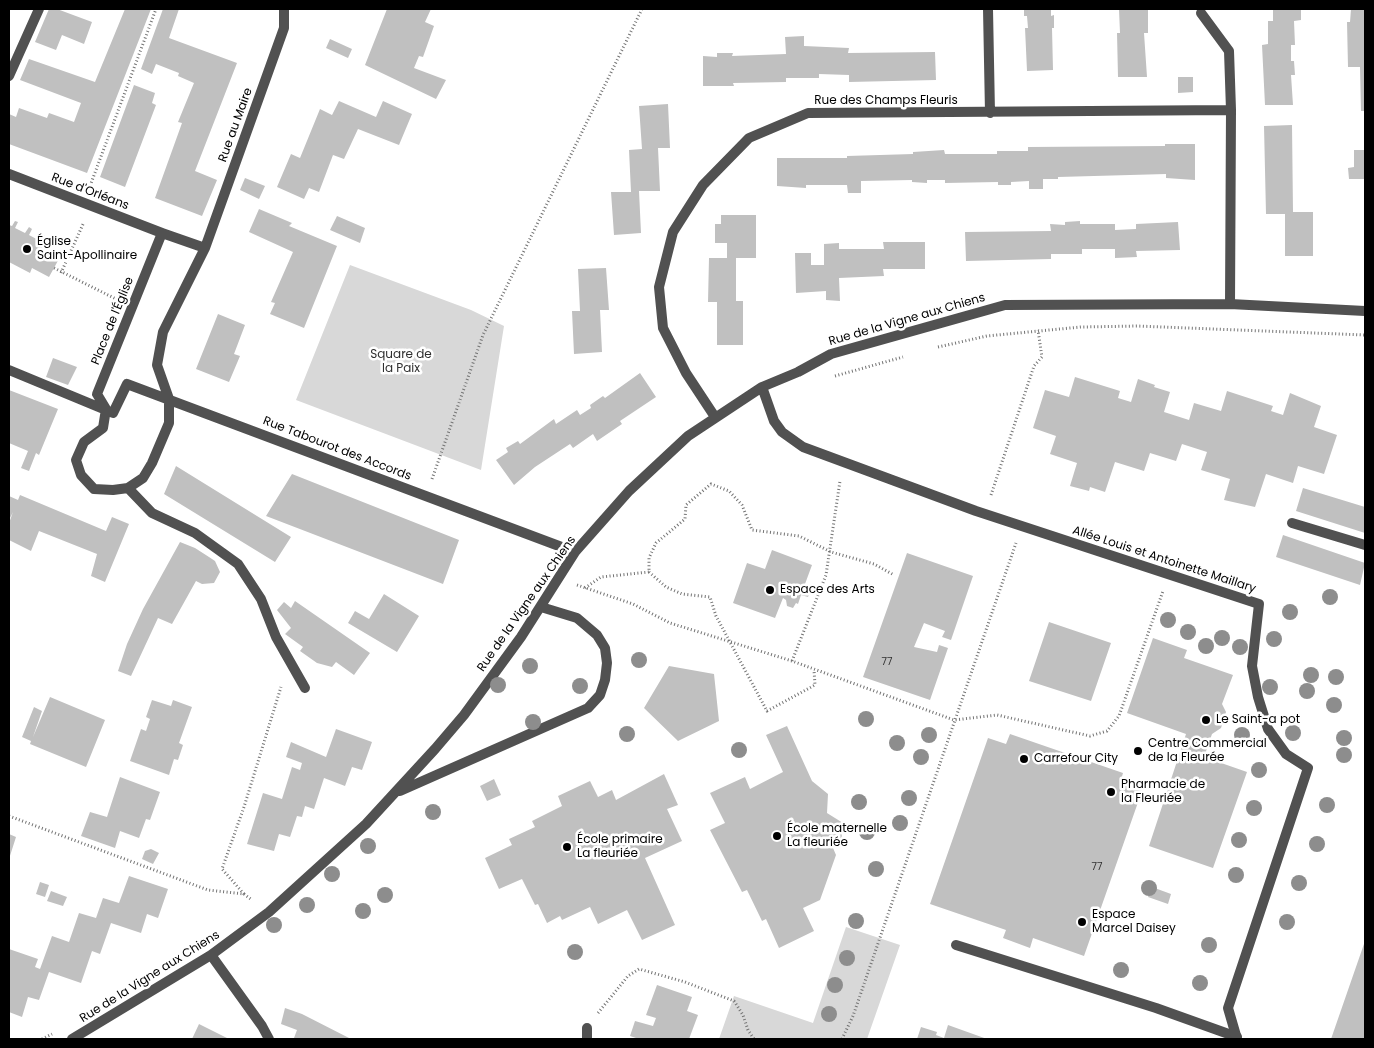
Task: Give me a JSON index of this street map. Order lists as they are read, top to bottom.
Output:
{
  "streets": {
    "street": [
      "Rue des Champs Fleuris",
      "Rue au Maire",
      "Rue d'Orléans",
      "Rue de la Vigne aux Chiens",
      "Place de l'Église",
      "Rue Tabourot des Accords",
      "Allée Louis et Antoinette Maillary"
    ]
  },
  "crossings": [
    ["Rue des Champs Fleuris", "Rue de la Vigne aux Chiens"],
    ["Rue d'Orléans", "Place de l'Église"],
    ["Rue de la Vigne aux Chiens", "Rue Tabourot des Accords"],
    ["Rue de la Vigne aux Chiens", "Allée Louis et Antoinette Maillary"],
    ["Place de l'Église", "Rue Tabourot des Accords"]
  ],
  "parks": ["Square de la Paix"],
  "places": [
    "Église Saint-Apollinaire",
    "Espace des Arts",
    "Le Saint-a pot",
    "Centre Commercial de la Fleurée",
    "Carrefour City",
    "Pharmacie de la Fleuriée",
    "École maternelle La fleuriée",
    "École primaire La fleuriée",
    "Espace Marcel Daisey"
  ],
  "house_numbers": ["77", "77"]
}
